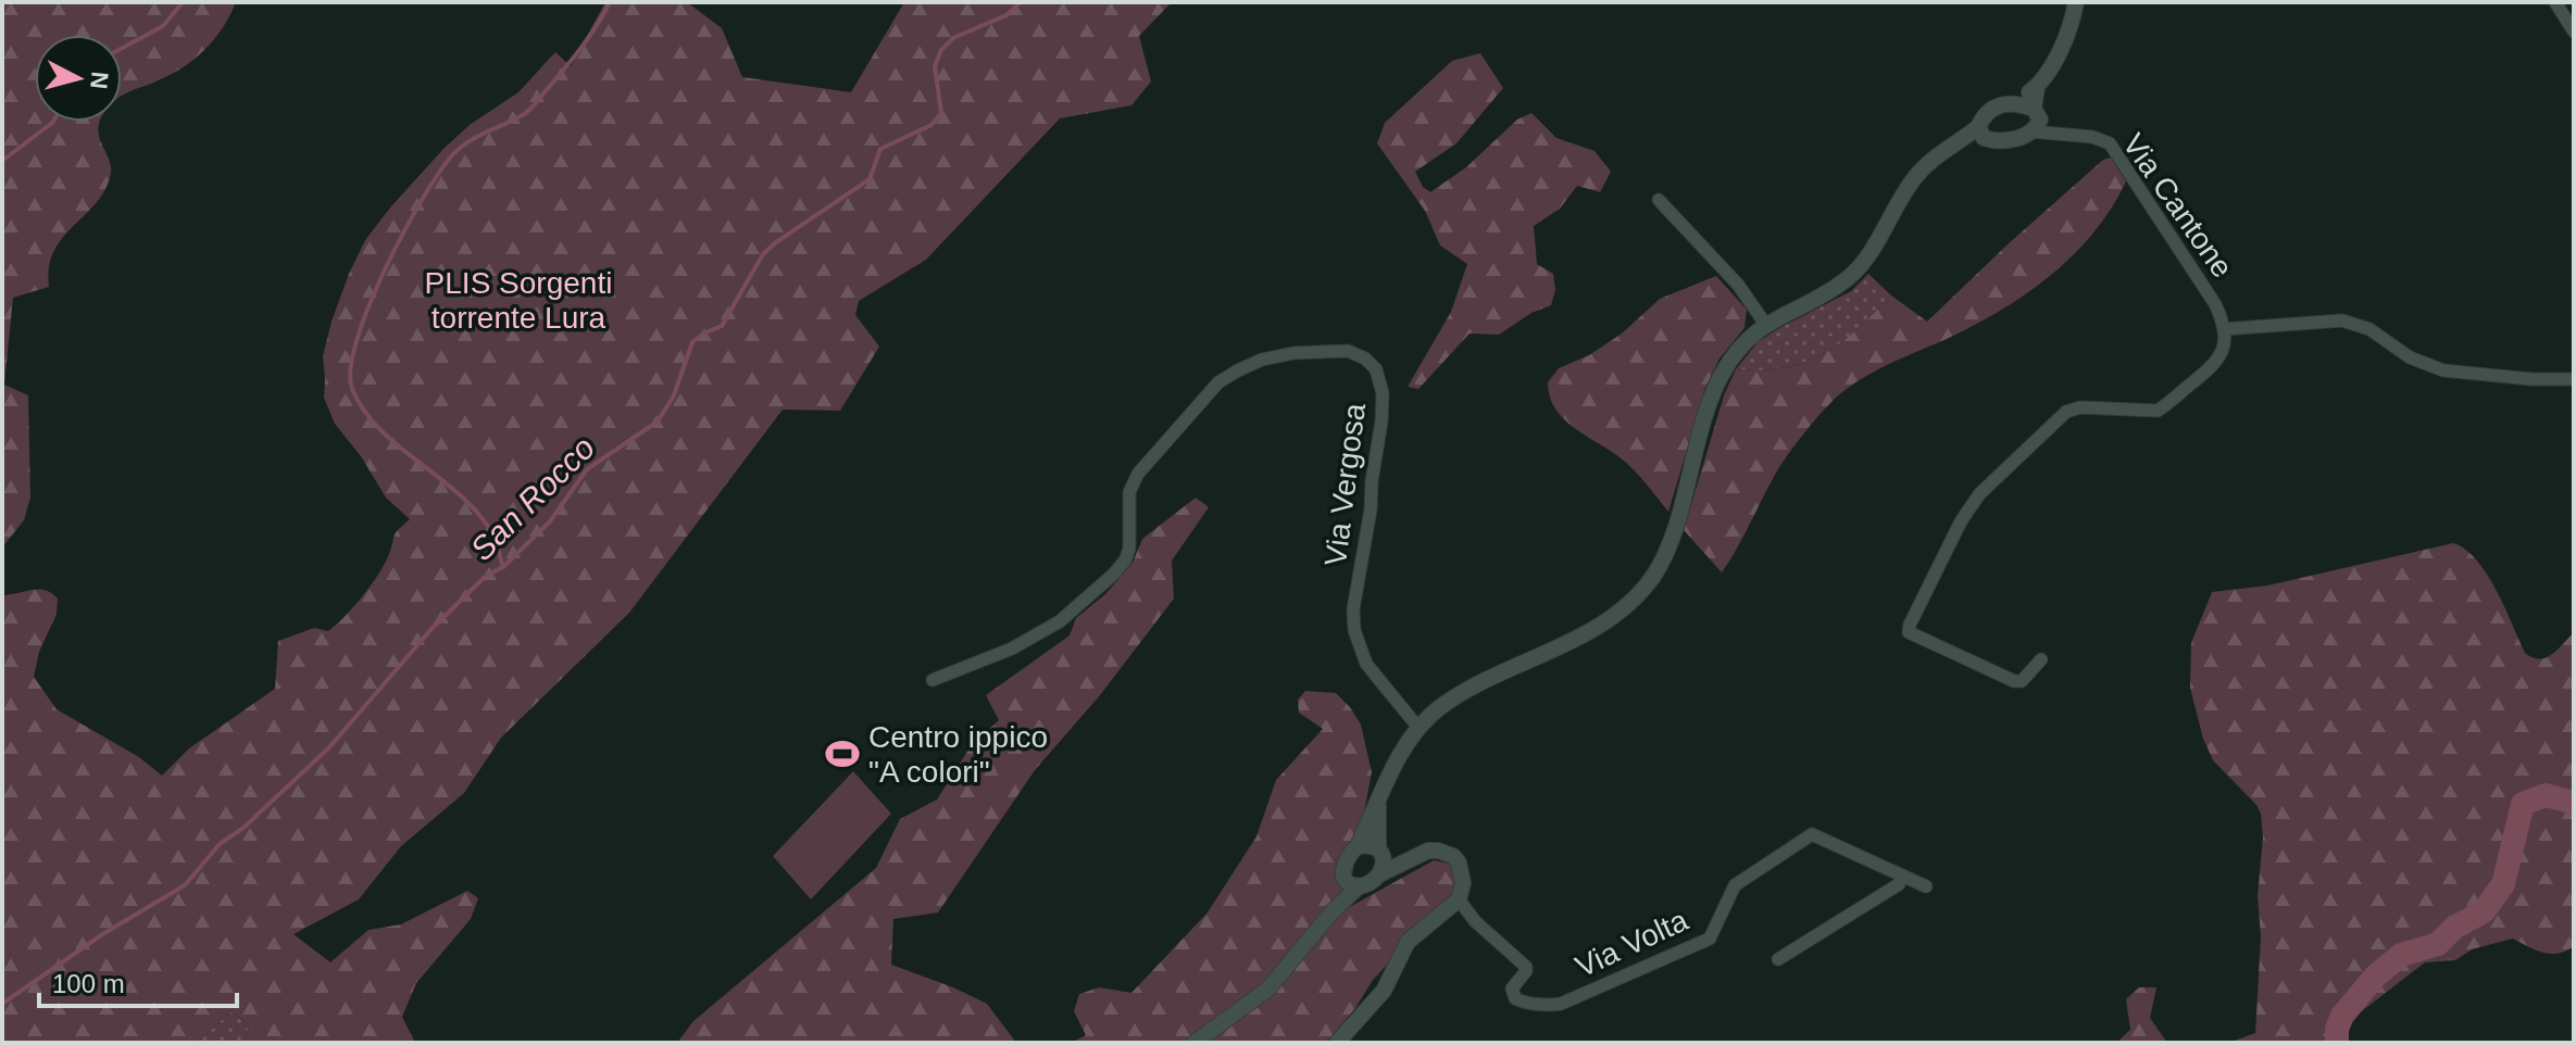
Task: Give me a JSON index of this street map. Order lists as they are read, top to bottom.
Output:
{
  "streets": {
    "street": ["Via Cantone", "Via Vergosa", "Via Volta"]
  },
  "water": ["San Rocco"],
  "parks": ["PLIS Sorgenti torrente Lura"],
  "places": {
    "sports": ["Centro ippico \"A colori\""]
  },
  "scale_bar": "100 m",
  "north": "right"
}
